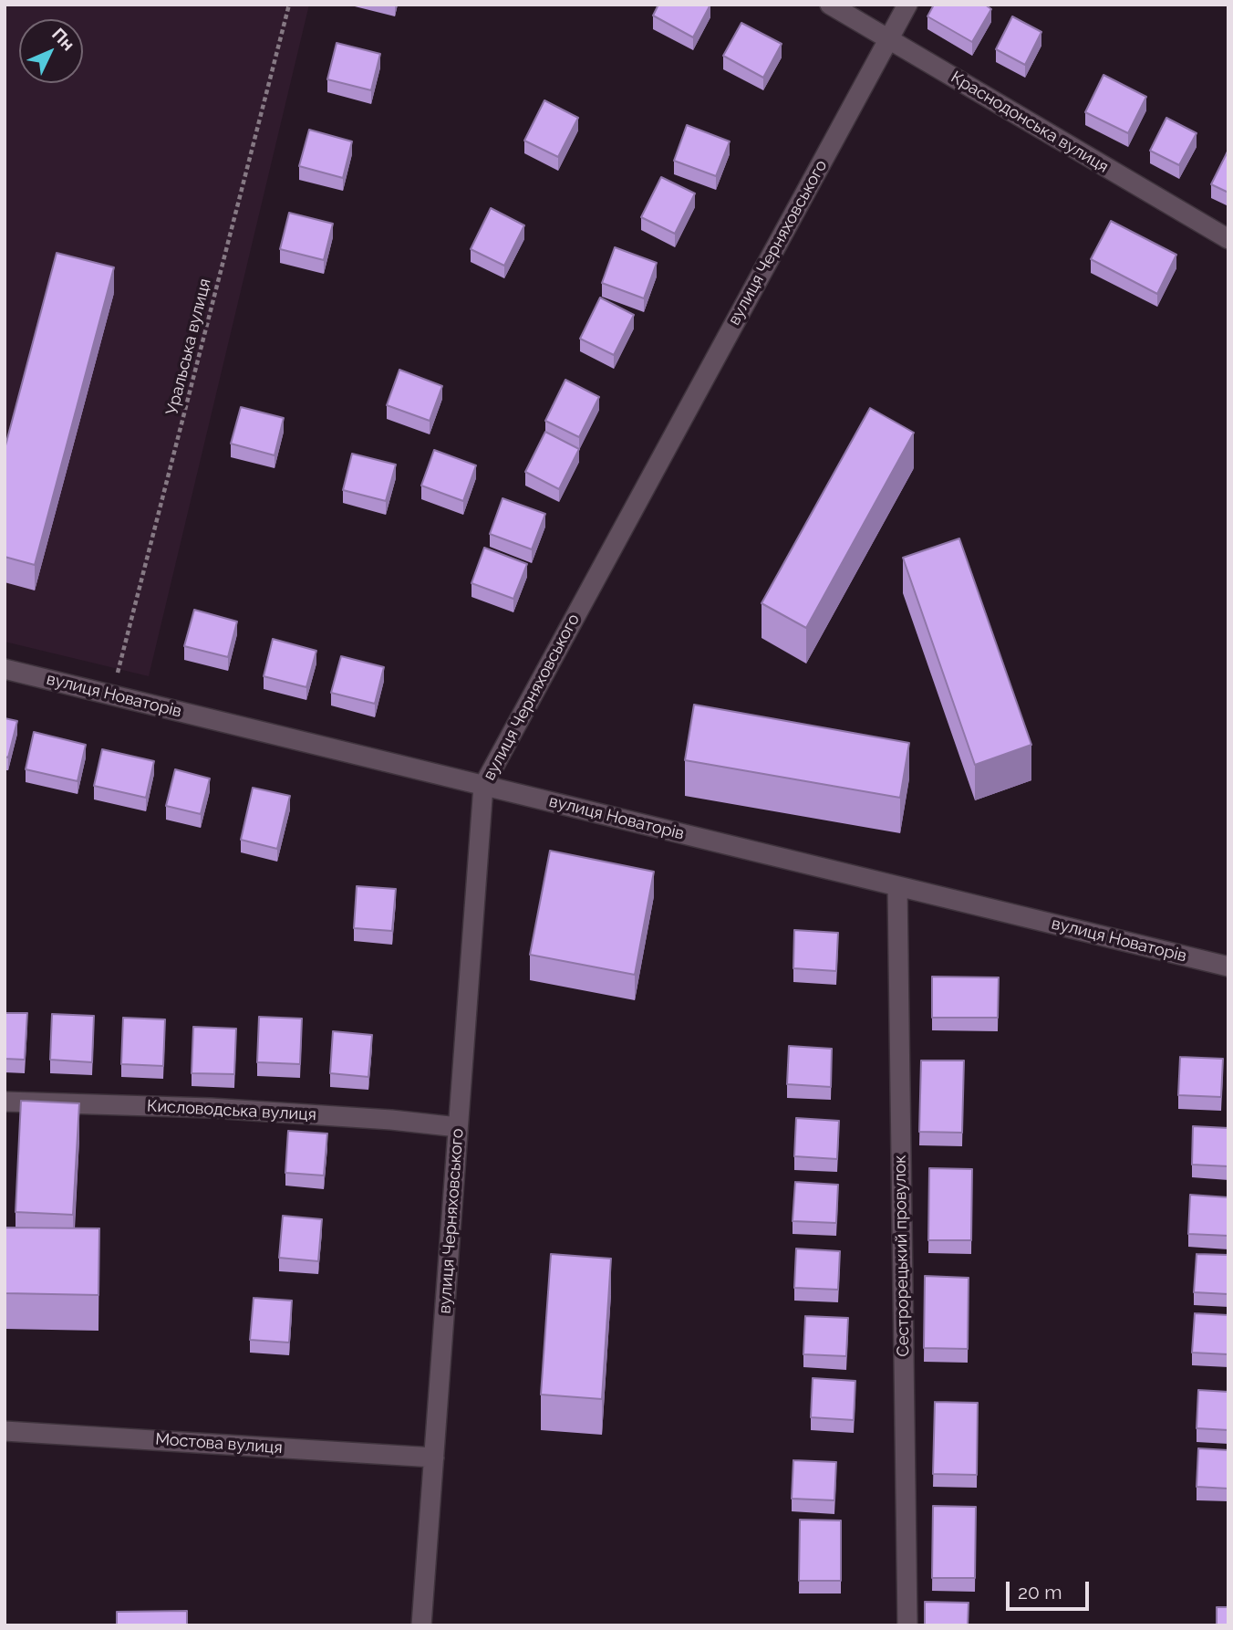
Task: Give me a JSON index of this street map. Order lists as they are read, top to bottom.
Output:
{
  "streets": {
    "street": [
      "Краснодонська вулиця",
      "вулиця Черняховського",
      "вулиця Новаторів",
      "Кисловодська вулиця",
      "Сестрорецький провулок",
      "Мостова вулиця"
    ],
    "path": ["Уральська вулиця"]
  },
  "crossings": [
    ["Краснодонська вулиця", "вулиця Черняховського"],
    ["вулиця Черняховського", "вулиця Новаторів"],
    ["вулиця Черняховського", "Кисловодська вулиця"],
    ["вулиця Черняховського", "Мостова вулиця"],
    ["Уральська вулиця", "вулиця Новаторів"],
    ["вулиця Новаторів", "Сестрорецький провулок"]
  ],
  "scale_bar": "20 m",
  "north": "top right"
}
